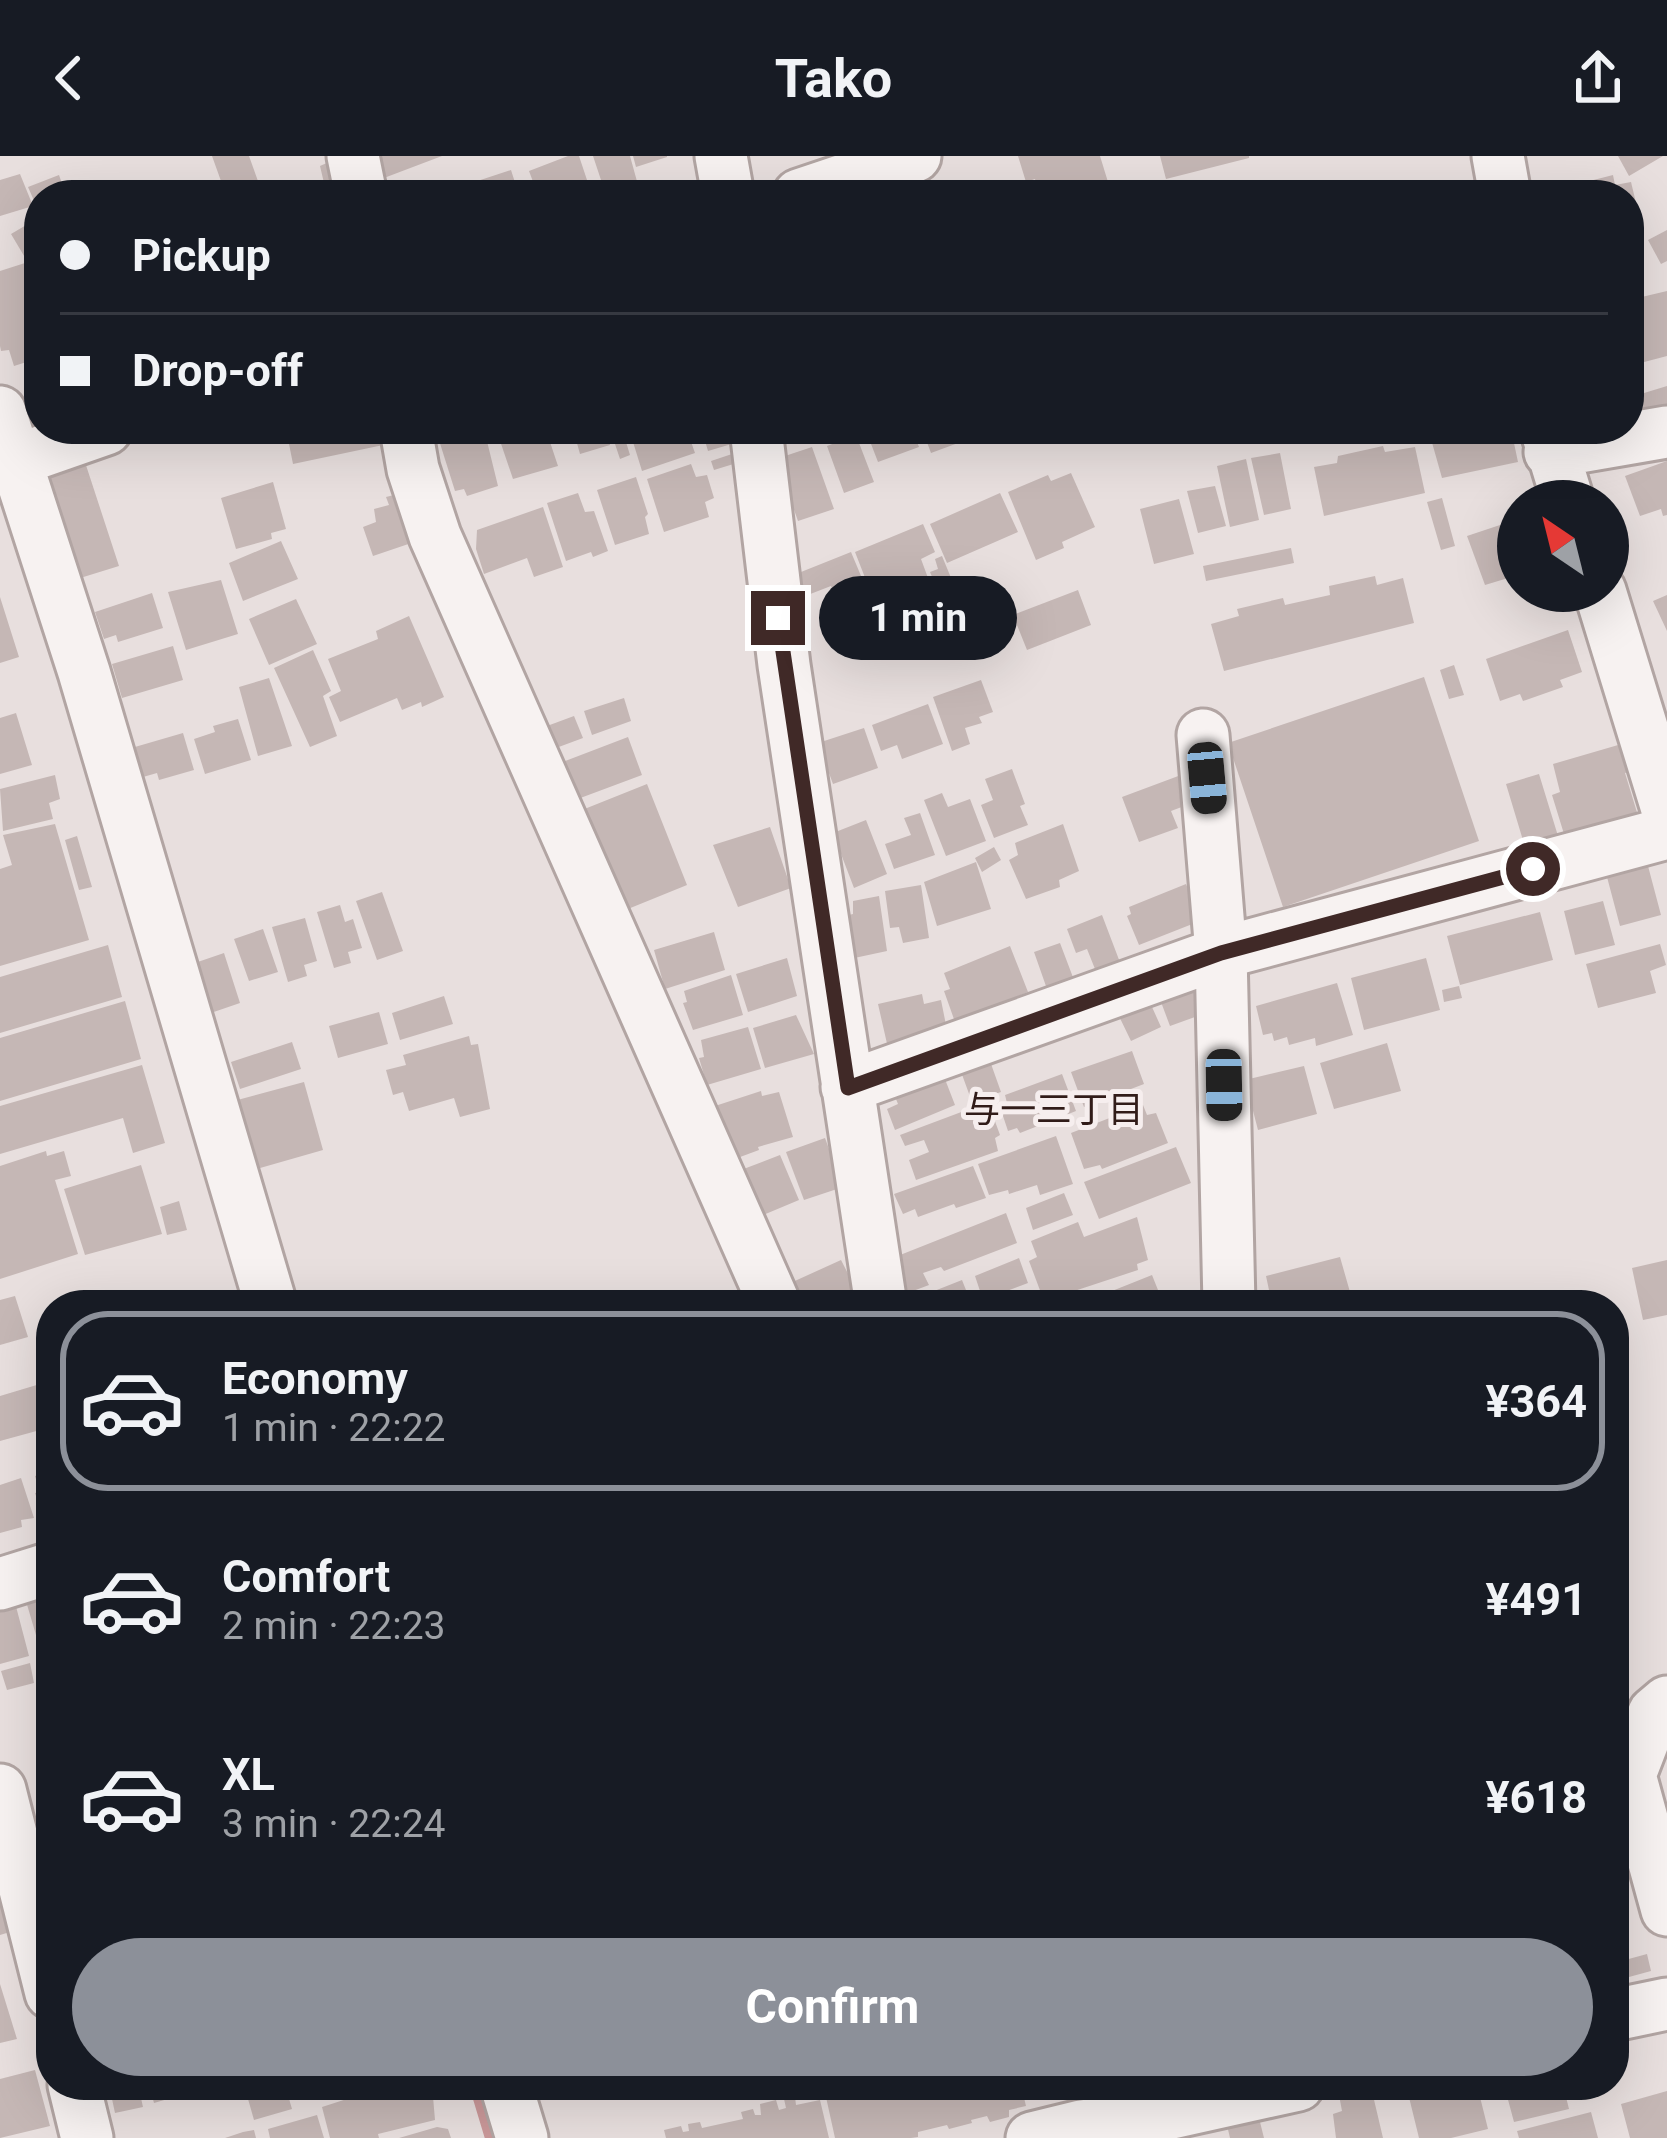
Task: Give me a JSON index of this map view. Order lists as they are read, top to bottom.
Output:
{
  "districts": ["与一三丁目"],
  "north": "top left",
  "page": {
    "header": "Tako",
    "banner": ["Pickup", "Drop-off"],
    "bubble": "1 min",
    "list": [
      {
        "name": "Economy",
        "note": "1 min · 22:22",
        "value": "¥364"
      },
      {
        "name": "Comfort",
        "note": "2 min · 22:23",
        "value": "¥491"
      },
      {
        "name": "XL",
        "note": "3 min · 22:24",
        "value": "¥618"
      }
    ],
    "buttons": "Confirm"
  }
}
